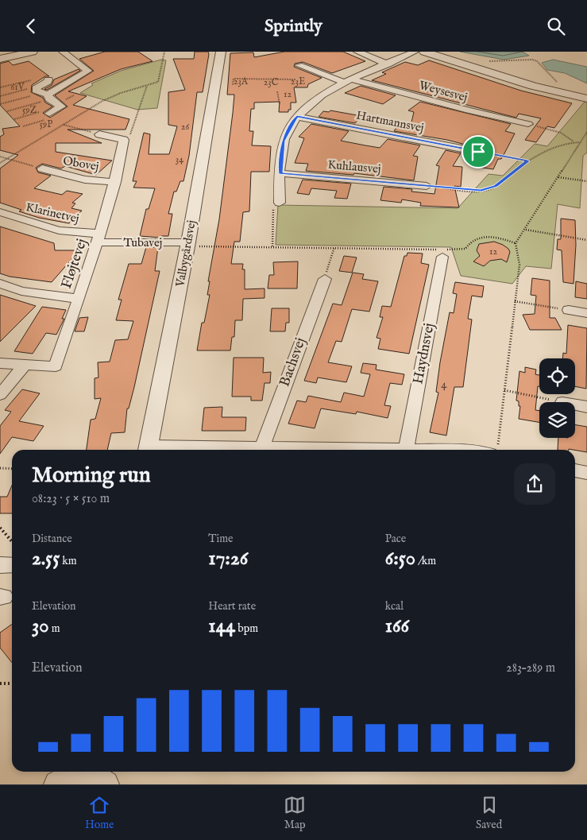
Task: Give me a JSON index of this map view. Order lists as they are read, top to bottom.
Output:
{
  "streets": {
    "street": [
      "Weysesvej",
      "Hartmannsvej",
      "Obovej",
      "Kuhlausvej",
      "Klarinetvej",
      "Tubavej",
      "Valbygårdsvej",
      "Fløjtevej",
      "Haydnsvej",
      "Bachsvej"
    ]
  },
  "crossings": [
    ["Obovej", "Fløjtevej"],
    ["Klarinetvej", "Tubavej"],
    ["Klarinetvej", "Fløjtevej"],
    ["Tubavej", "Valbygårdsvej"],
    ["Tubavej", "Fløjtevej"]
  ],
  "house_numbers": [
    "23A",
    "23E",
    "23C",
    "61V",
    "12",
    "59Z",
    "59P",
    "26",
    "34",
    "12",
    "4"
  ],
  "page": {
    "header": "Sprintly",
    "heading": ["Morning run", "08:23 · 5 × 510 m"],
    "stats": [
      ["Distance", "2.55 km"],
      ["Time", "17:26"],
      ["Pace", "6:50 /km"],
      ["Elevation", "30 m"],
      ["Heart rate", "144 bpm"],
      ["kcal", "166"]
    ],
    "chart": ["Elevation", "283–289 m"],
    "tabs": ["Home", "Map", "Saved"]
  }
}
